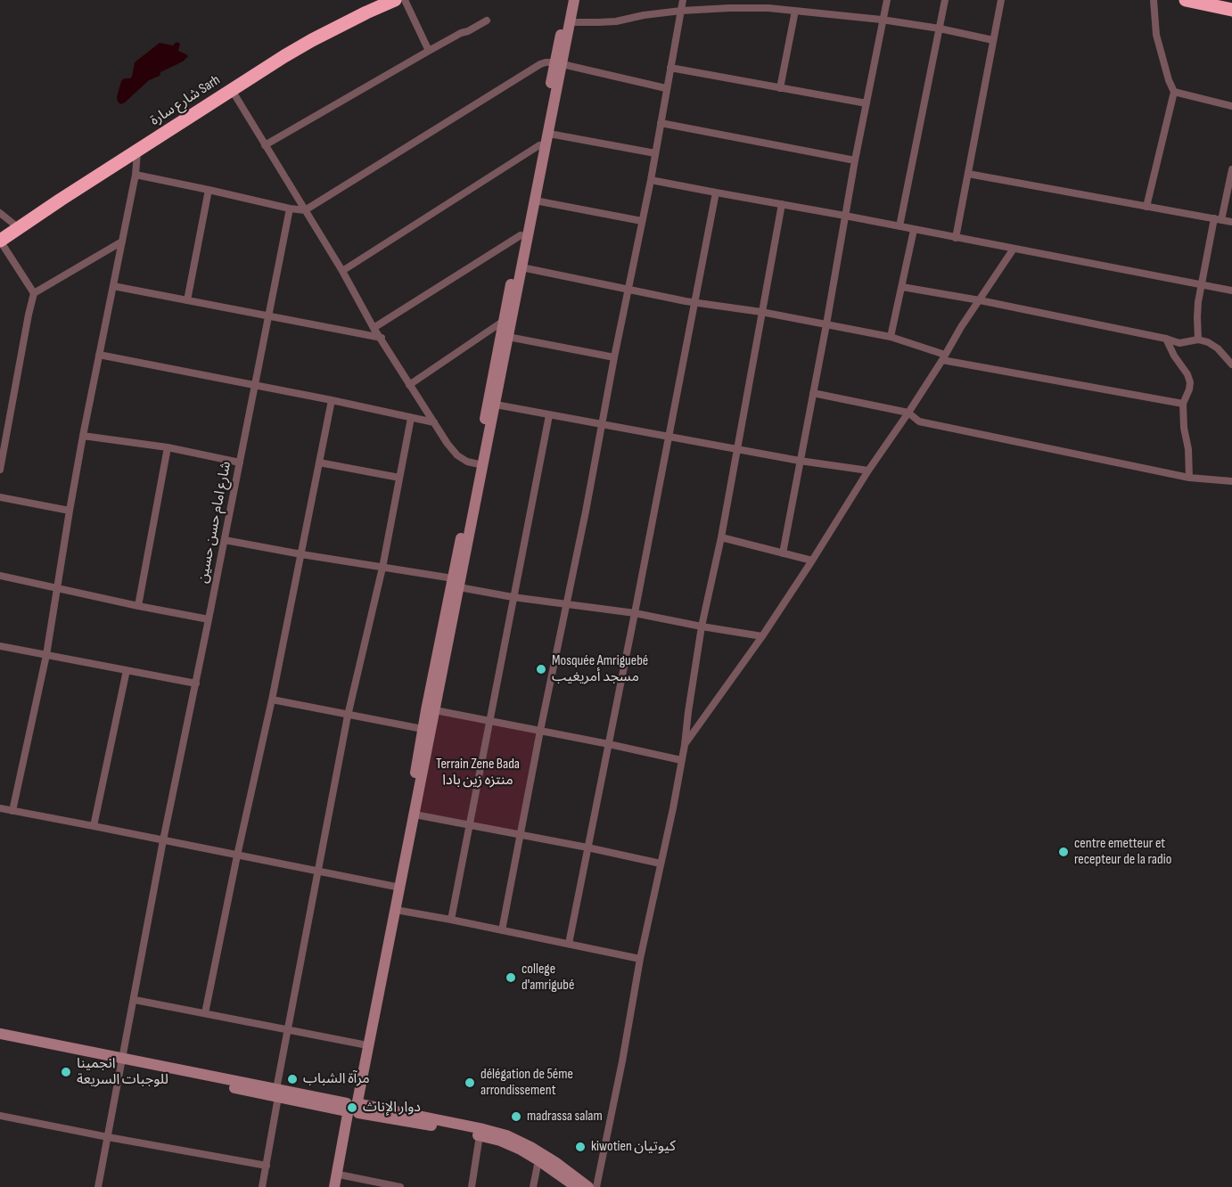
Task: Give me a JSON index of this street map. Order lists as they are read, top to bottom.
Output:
{
  "streets": {
    "highway": ["شارع سارة Sarh"],
    "street": ["شارع امام حسن حسين"]
  },
  "parks": ["Terrain Zene Bada منتزه زين بادا"],
  "places": [
    "Mosquée Amriguebé مسجد أمريغيب",
    "centre emetteur et recepteur de la radio",
    "college d'amrigubé",
    "انجمينا للوجبات السريعة",
    "مرآة الشباب",
    "délégation de 5éme arrondissement",
    "دوار الإناث",
    "madrassa salam",
    "kiwotien كيوتيان"
  ]
}
